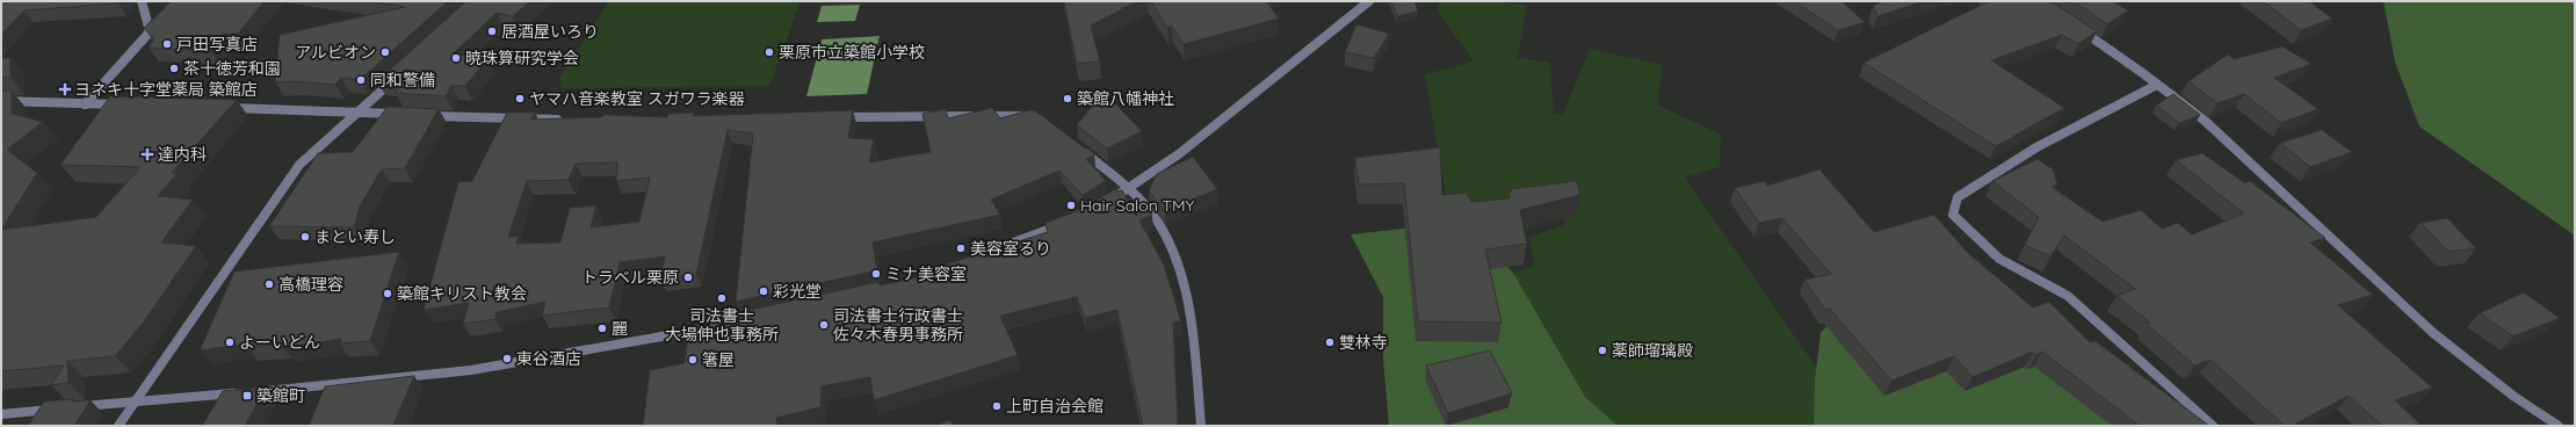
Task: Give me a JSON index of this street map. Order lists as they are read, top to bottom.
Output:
{
  "places": {
    "other": [
      "居酒屋いろり",
      "戸田写真店",
      "アルビオン",
      "栗原市立築館小学校",
      "暁珠算研究学会",
      "茶十徳芳和園",
      "同和警備",
      "ヤマハ音楽教室 スガワラ楽器",
      "築館八幡神社",
      "Hair Salon TMY",
      "まとい寿し",
      "美容室るり",
      "ミナ美容室",
      "トラベル栗原",
      "高橋理容",
      "彩光堂",
      "築館キリスト教会",
      "司法書士 大場伸也事務所",
      "司法書士行政書士 佐々木春男事務所",
      "麗",
      "よーいどん",
      "雙林寺",
      "薬師瑠璃殿",
      "東谷酒店",
      "箸屋",
      "上町自治会館"
    ],
    "health": ["ヨネキ十字堂薬局 築館店", "達内科"],
    "transit": ["築館町"]
  }
}
